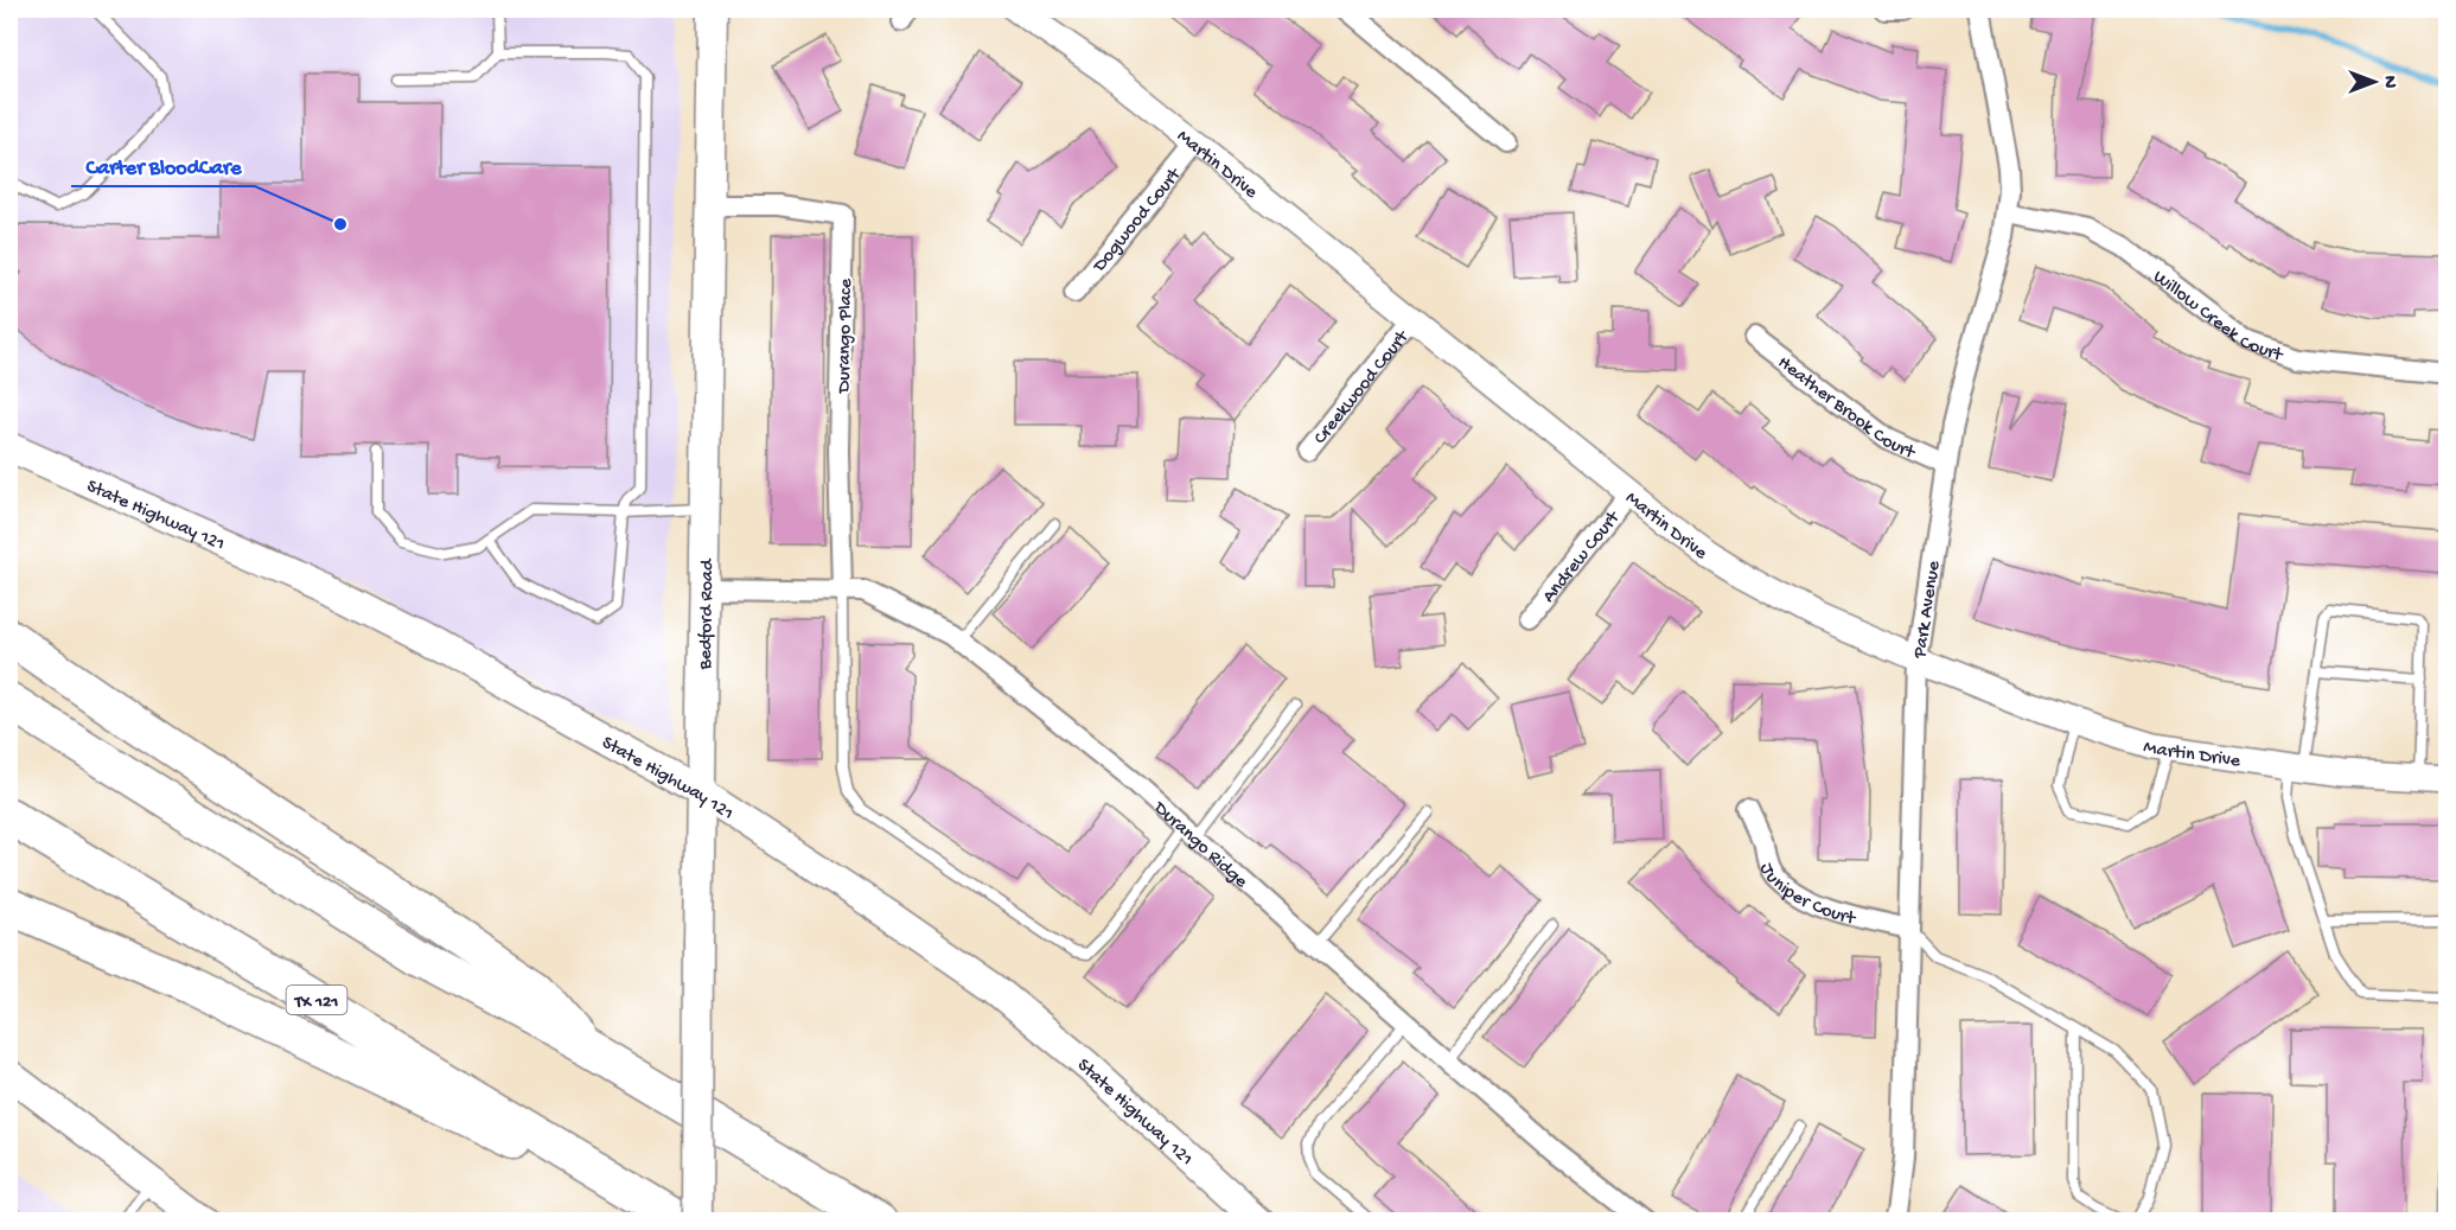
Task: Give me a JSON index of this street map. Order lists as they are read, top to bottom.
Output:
{
  "streets": {
    "highway": ["TX 121"],
    "main road": ["State Highway 121", "Bedford Road"],
    "street": [
      "Martin Drive",
      "Dogwood Court",
      "Willow Creek Court",
      "Durango Place",
      "Creekwood Court",
      "Heather Brook Court",
      "Andrew Court",
      "Park Avenue",
      "Durango Ridge",
      "Juniper Court"
    ]
  },
  "crossings": [
    ["Martin Drive", "Dogwood Court"],
    ["Martin Drive", "Creekwood Court"],
    ["Martin Drive", "Andrew Court"],
    ["Martin Drive", "Park Avenue"],
    ["Willow Creek Court", "Park Avenue"],
    ["Durango Place", "Bedford Road"],
    ["Durango Place", "Durango Ridge"],
    ["Heather Brook Court", "Park Avenue"],
    ["State Highway 121", "Bedford Road"],
    ["Park Avenue", "Juniper Court"],
    ["Bedford Road", "Durango Ridge"]
  ],
  "places": ["Carter BloodCare"],
  "north": "right"
}
